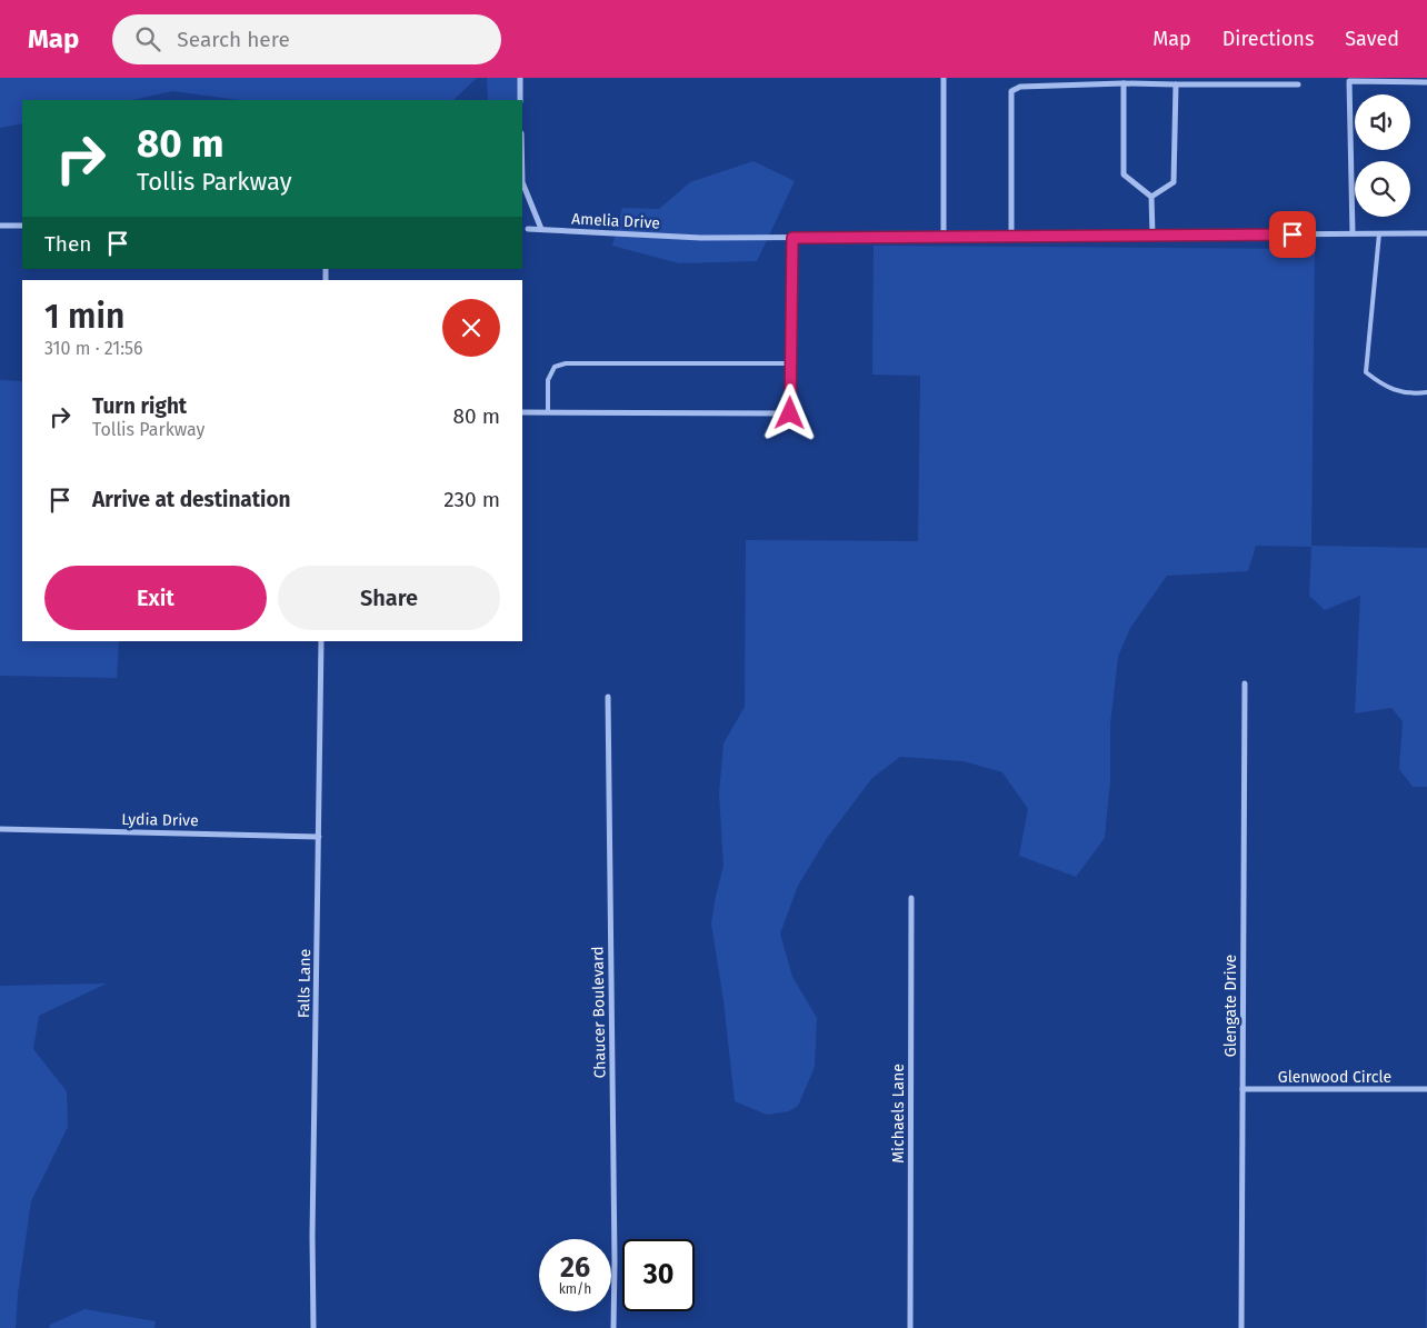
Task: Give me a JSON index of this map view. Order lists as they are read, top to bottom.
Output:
{
  "streets": {
    "street": [
      "Amelia Drive",
      "Lydia Drive",
      "Falls Lane",
      "Glengate Drive",
      "Chaucer Boulevard",
      "Glenwood Circle",
      "Michaels Lane"
    ]
  },
  "crossings": [
    ["Lydia Drive", "Falls Lane"],
    ["Glengate Drive", "Glenwood Circle"]
  ],
  "page": {
    "header": "Map",
    "search": "Search here",
    "nav": ["Map", "Directions", "Saved"],
    "turn": ["80 m", "Tollis Parkway"],
    "then": "Then",
    "heading": ["1 min", "310 m · 21:56"],
    "list": [
      {
        "name": "Turn right",
        "note": "Tollis Parkway",
        "value": "80 m"
      },
      {
        "name": "Arrive at destination",
        "value": "230 m"
      }
    ],
    "buttons": ["Exit", "Share"],
    "speed": "26 km/h",
    "limit": "30"
  }
}
